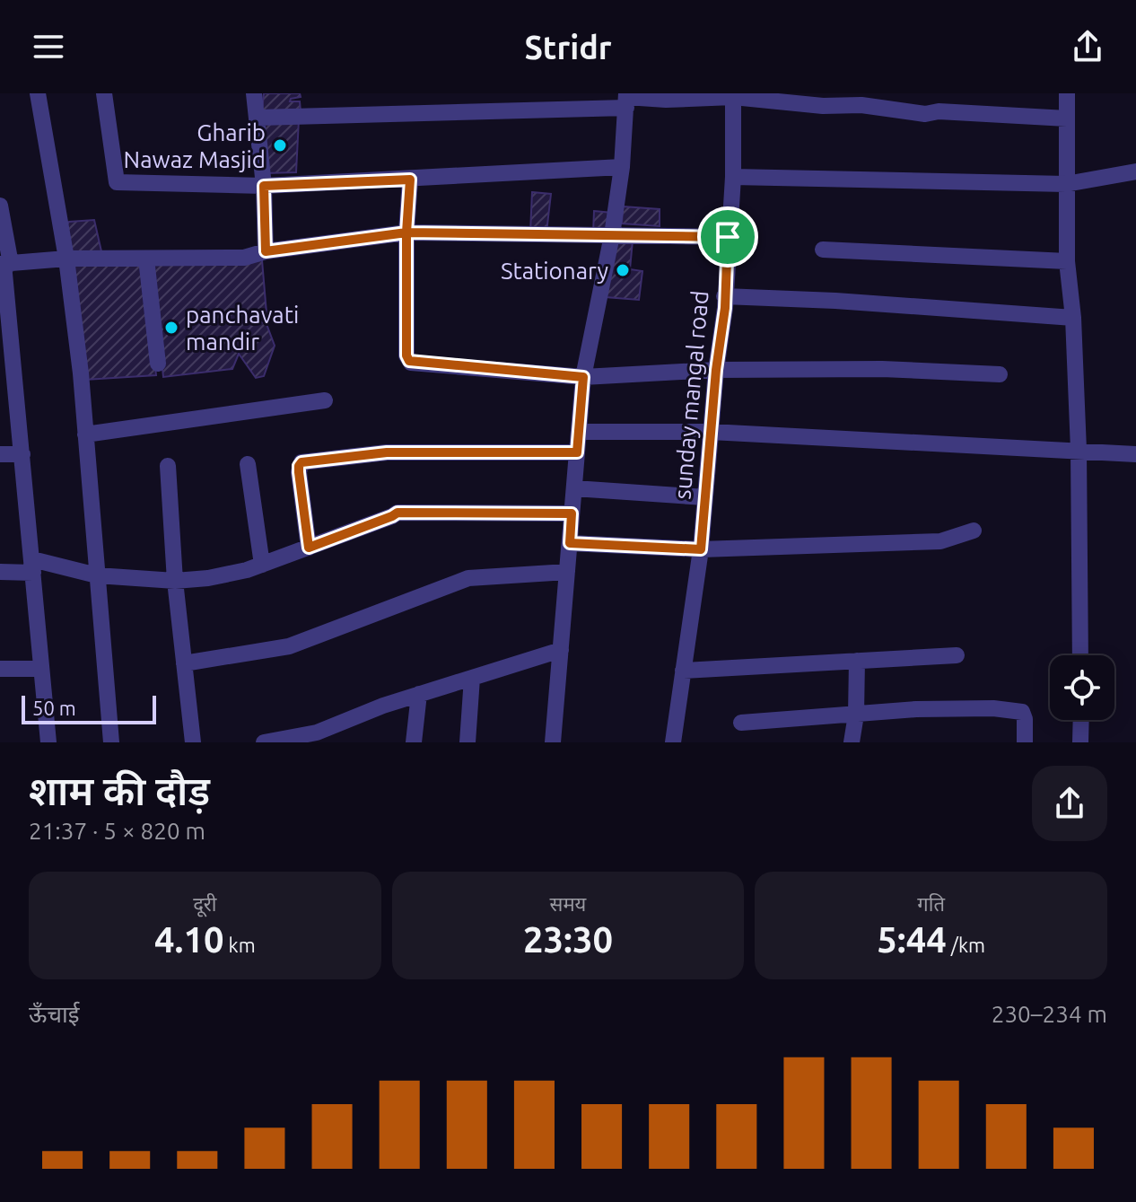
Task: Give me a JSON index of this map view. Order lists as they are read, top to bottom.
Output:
{
  "streets": {
    "street": ["sunday mangal road"]
  },
  "places": ["Gharib Nawaz Masjid", "Stationary", "panchavati mandir"],
  "scale_bar": "50 m",
  "page": {
    "header": "Stridr",
    "scale": "50 m",
    "heading": ["शाम की दौड़", "21:37 · 5 × 820 m"],
    "stats": [
      ["दूरी", "4.10 km"],
      ["समय", "23:30"],
      ["गति", "5:44 /km"]
    ],
    "chart": ["ऊँचाई", "230–234 m"]
  }
}
